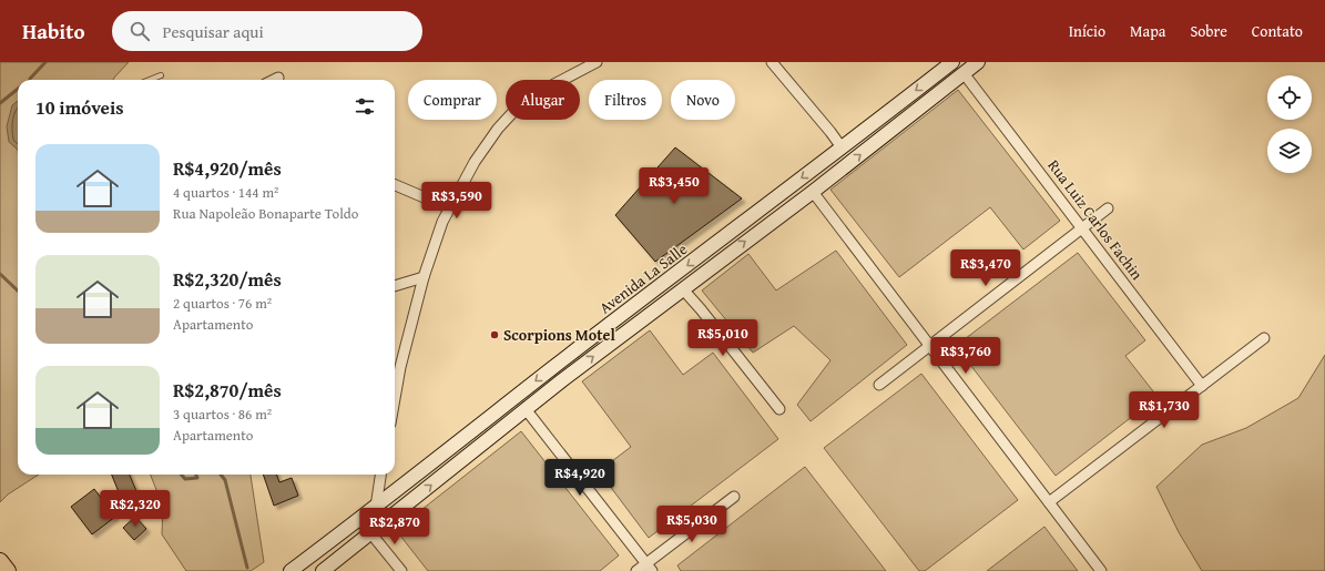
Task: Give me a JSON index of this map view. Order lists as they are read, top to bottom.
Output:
{
  "streets": {
    "main road": ["Avenida La Salle"],
    "street": ["Rua Luiz Carlos Fachin"]
  },
  "crossings": [
    ["Rua Luiz Carlos Fachin", "Avenida La Salle"]
  ],
  "places": ["Scorpions Motel"],
  "page": {
    "header": "Habito",
    "search": "Pesquisar aqui",
    "nav": [
      "Início",
      "Mapa",
      "Sobre",
      "Contato"
    ],
    "chip": [
      "Comprar",
      "Alugar",
      "Filtros",
      "Novo"
    ],
    "heading": "10 imóveis",
    "list": [
      {
        "name": "R$4,920/mês",
        "note": "4 quartos · 144 m² · Rua Napoleão Bonaparte Toldo"
      },
      {
        "name": "R$2,320/mês",
        "note": "2 quartos · 76 m² · Apartamento"
      },
      {
        "name": "R$2,870/mês",
        "note": "3 quartos · 86 m² · Apartamento"
      }
    ],
    "price": [
      "R$3,450",
      "R$3,590",
      "R$3,470",
      "R$5,010",
      "R$3,760",
      "R$1,730",
      "R$4,920",
      "R$2,320",
      "R$5,030",
      "R$2,870"
    ]
  }
}
